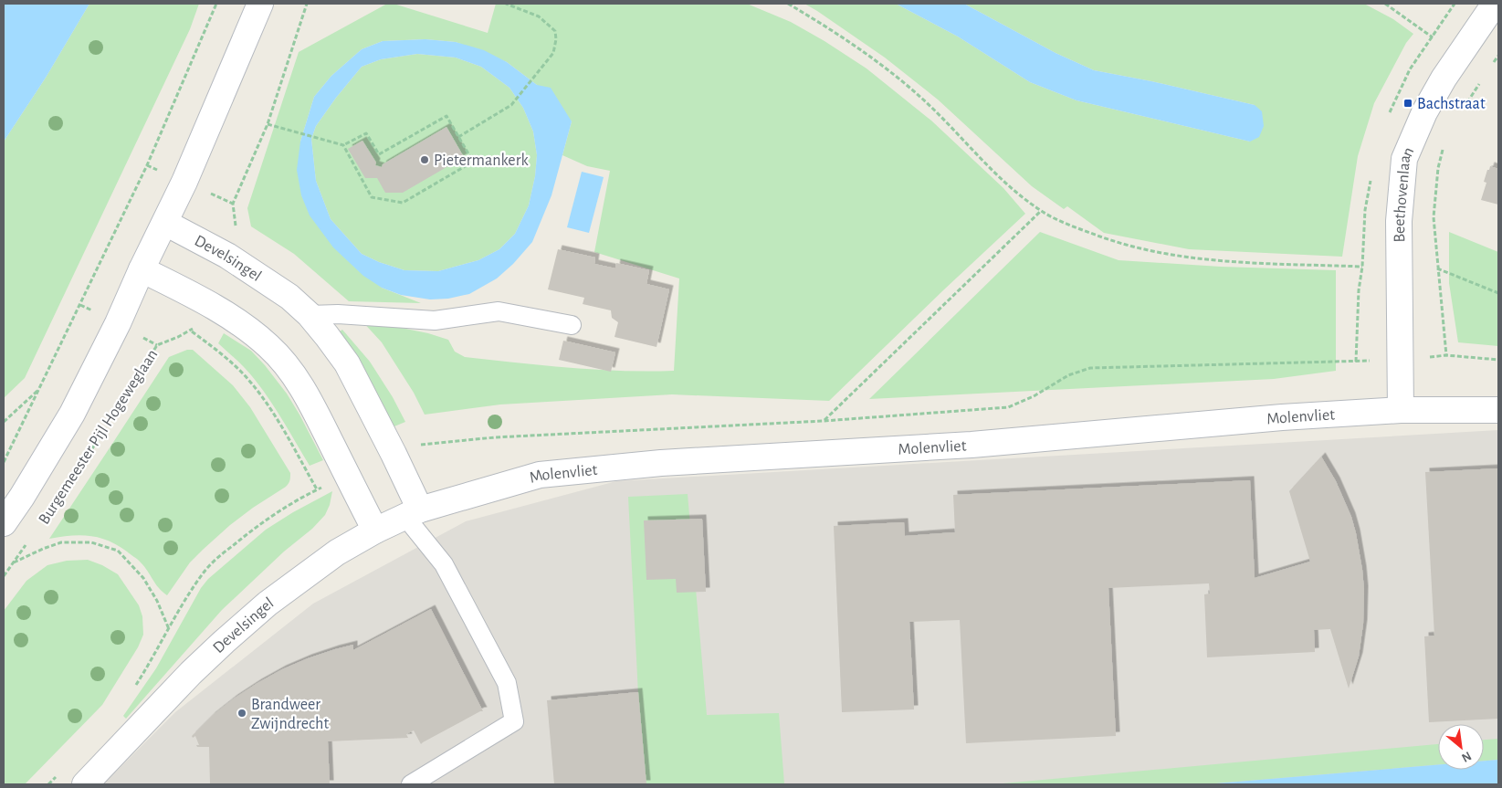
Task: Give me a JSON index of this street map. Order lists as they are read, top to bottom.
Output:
{
  "streets": {
    "street": [
      "Beethovenlaan",
      "Develsingel",
      "Molenvliet",
      "Burgemeester Pijl Hogeweglaan"
    ]
  },
  "crossings": [
    ["Beethovenlaan", "Molenvliet"],
    ["Develsingel", "Molenvliet"],
    ["Develsingel", "Burgemeester Pijl Hogeweglaan"]
  ],
  "places": {
    "transit": ["Bachstraat"],
    "other": ["Pietermankerk", "Brandweer Zwijndrecht"]
  },
  "north": "bottom right"
}
